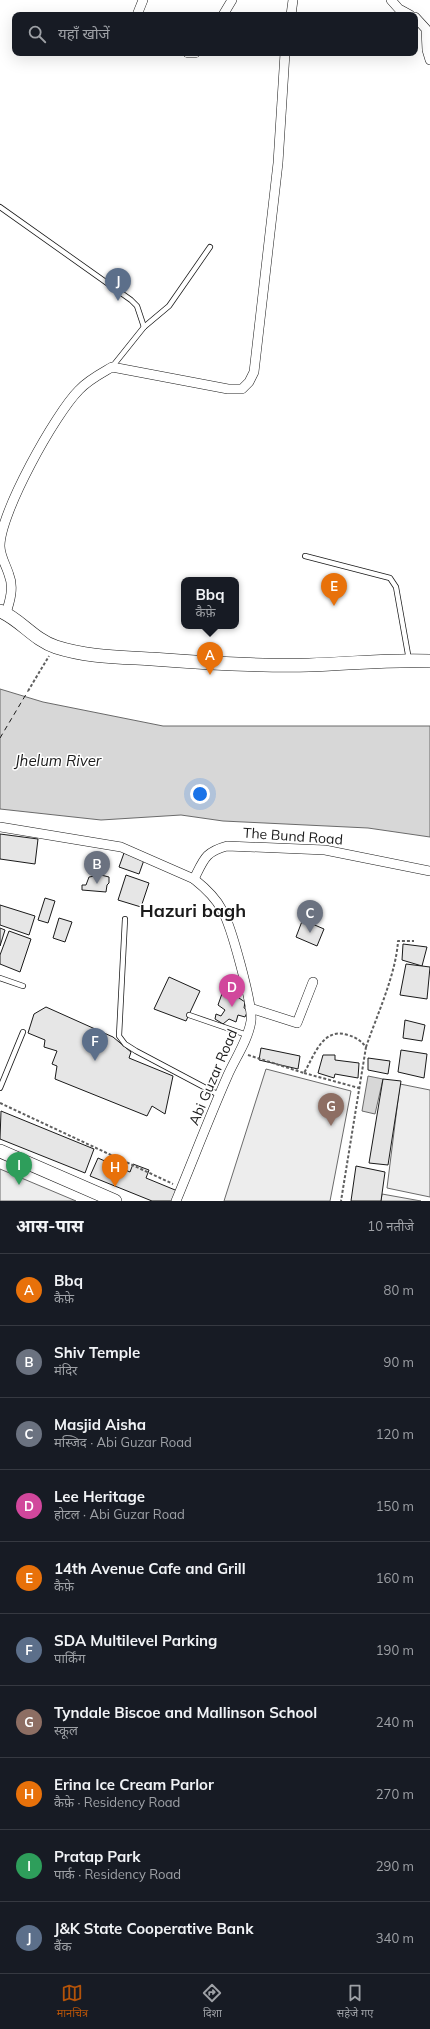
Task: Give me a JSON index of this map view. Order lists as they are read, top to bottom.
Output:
{
  "streets": {
    "street": ["The Bund Road", "Abi Guzar Road"]
  },
  "crossings": [
    ["The Bund Road", "Abi Guzar Road"]
  ],
  "districts": ["Hazuri bagh"],
  "water": ["Jhelum River"],
  "page": {
    "search": "यहाँ खोजें",
    "pins": [
      "J",
      "E",
      "A",
      "B",
      "C",
      "D",
      "F",
      "G",
      "I",
      "H"
    ],
    "popup": ["Bbq", "कैफ़े"],
    "heading": ["आस-पास", "10 नतीजे"],
    "list": [
      {
        "mark": "A",
        "name": "Bbq",
        "note": "कैफ़े",
        "value": "80 m"
      },
      {
        "mark": "B",
        "name": "Shiv Temple",
        "note": "मंदिर",
        "value": "90 m"
      },
      {
        "mark": "C",
        "name": "Masjid Aisha",
        "note": "मस्जिद · Abi Guzar Road",
        "value": "120 m"
      },
      {
        "mark": "D",
        "name": "Lee Heritage",
        "note": "होटल · Abi Guzar Road",
        "value": "150 m"
      },
      {
        "mark": "E",
        "name": "14th Avenue Cafe and Grill",
        "note": "कैफ़े",
        "value": "160 m"
      },
      {
        "mark": "F",
        "name": "SDA Multilevel Parking",
        "note": "पार्किंग",
        "value": "190 m"
      },
      {
        "mark": "G",
        "name": "Tyndale Biscoe and Mallinson School",
        "note": "स्कूल",
        "value": "240 m"
      },
      {
        "mark": "H",
        "name": "Erina Ice Cream Parlor",
        "note": "कैफ़े · Residency Road",
        "value": "270 m"
      },
      {
        "mark": "I",
        "name": "Pratap Park",
        "note": "पार्क · Residency Road",
        "value": "290 m"
      },
      {
        "mark": "J",
        "name": "J&K State Cooperative Bank",
        "note": "बैंक",
        "value": "340 m"
      }
    ],
    "nav": ["मानचित्र", "दिशा", "सहेजे गए"]
  }
}
